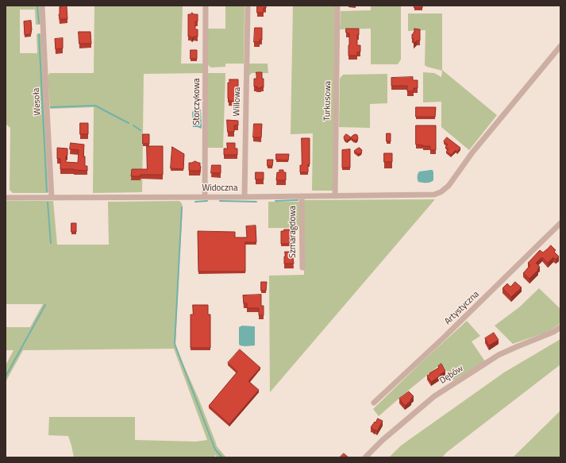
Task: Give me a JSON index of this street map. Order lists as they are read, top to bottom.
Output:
{
  "streets": {
    "street": [
      "Turkusowa",
      "Wesoła",
      "Storczykowa",
      "Willowa",
      "Widoczna",
      "Szmaragdowa",
      "Artystyczna",
      "Dębów"
    ]
  },
  "crossings": [
    ["Turkusowa", "Widoczna"],
    ["Wesoła", "Widoczna"],
    ["Storczykowa", "Widoczna"],
    ["Willowa", "Widoczna"],
    ["Widoczna", "Szmaragdowa"]
  ]
}
